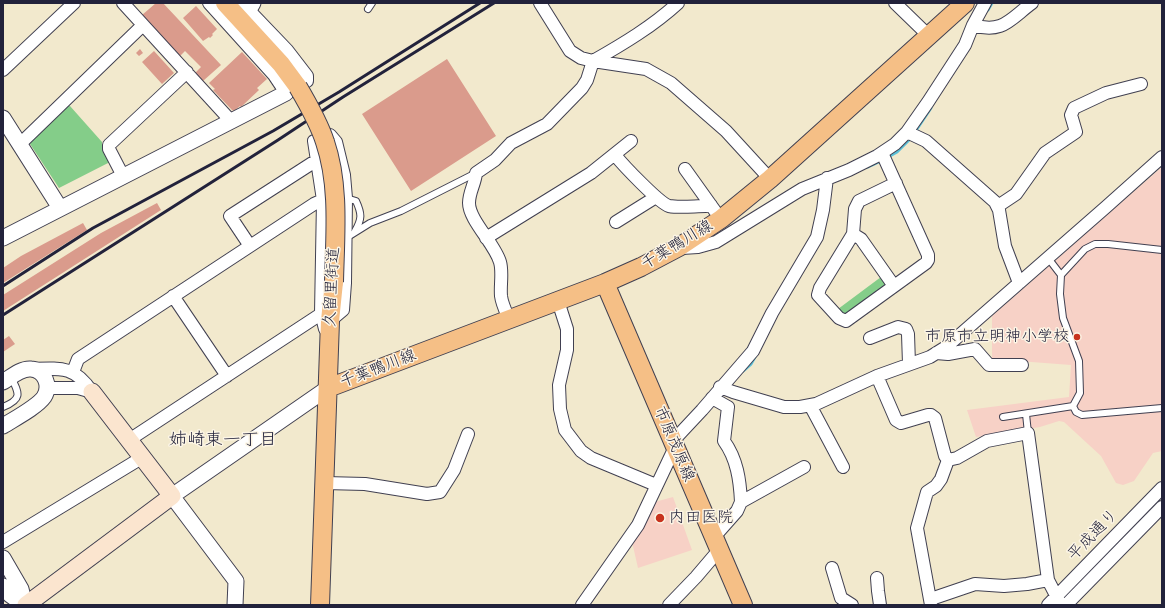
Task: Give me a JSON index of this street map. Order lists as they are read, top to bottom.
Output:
{
  "streets": {
    "main road": ["千葉鴨川線", "久留里街道", "市原茂原線"],
    "street": ["平成通り"]
  },
  "crossings": [
    ["千葉鴨川線", "久留里街道"],
    ["千葉鴨川線", "市原茂原線"]
  ],
  "districts": ["姉崎東一丁目"],
  "places": ["市原市立明神小学校", "内田医院"]
}
